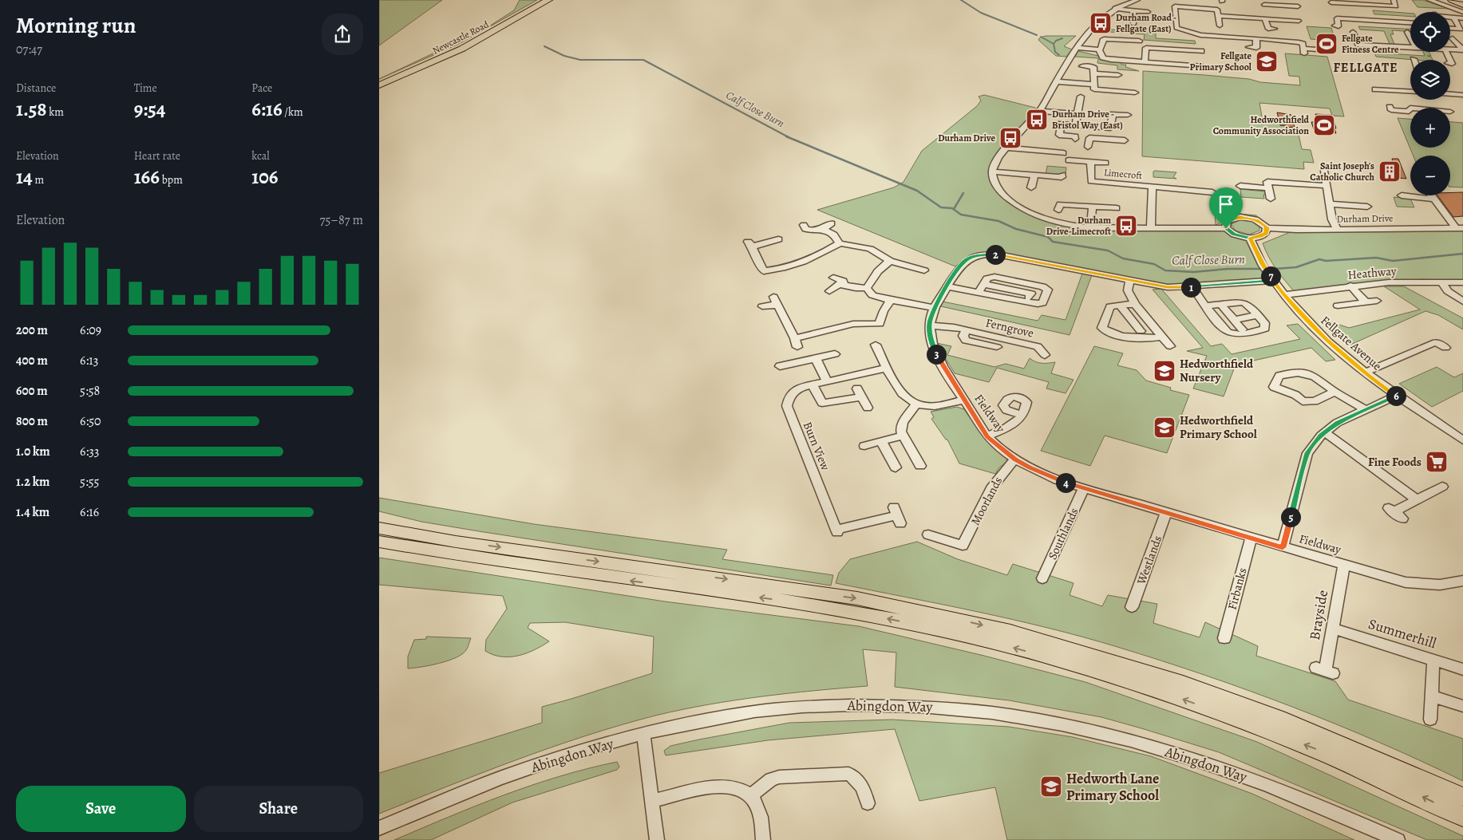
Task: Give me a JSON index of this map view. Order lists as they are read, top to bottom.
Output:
{
  "streets": {
    "highway": ["Newcastle Road"],
    "street": [
      "Limecroft",
      "Durham Drive",
      "Heathway",
      "Ferngrove",
      "Fellgate Avenue",
      "Fieldway",
      "Burn View",
      "Moorlands",
      "Southlands",
      "Westlands",
      "Firbanks",
      "Brayside",
      "Summerhill",
      "Abingdon Way"
    ]
  },
  "crossings": [
    ["Heathway", "Fellgate Avenue"],
    ["Ferngrove", "Fieldway"],
    ["Fellgate Avenue", "Fieldway"],
    ["Fieldway", "Moorlands"],
    ["Fieldway", "Southlands"],
    ["Fieldway", "Westlands"],
    ["Fieldway", "Firbanks"],
    ["Fieldway", "Brayside"],
    ["Brayside", "Summerhill"]
  ],
  "districts": ["FELLGATE"],
  "water": ["Calf Close Burn"],
  "places": {
    "bus stop": [
      "Durham Road - Fellgate (East)",
      "Durham Drive - Bristol Way (East)",
      "Durham Drive",
      "Durham Drive-Limecroft"
    ],
    "sports": ["Fellgate Fitness Centre", "Hedworthfield Community Association"],
    "school or university": [
      "Fellgate Primary School",
      "Hedworthfield Nursery",
      "Hedworthfield Primary School",
      "Hedworth Lane Primary School"
    ],
    "building": ["Saint Joseph's Catholic Church"],
    "supermarket": ["Fine Foods"]
  },
  "page": {
    "heading": ["Morning run", "07:47"],
    "map_buttons": ["+", "−"],
    "stats": [
      ["Distance", "1.58 km"],
      ["Time", "9:54"],
      ["Pace", "6:16 /km"],
      ["Elevation", "14 m"],
      ["Heart rate", "166 bpm"],
      ["kcal", "106"]
    ],
    "chart": ["Elevation", "75–87 m"],
    "pins": [
      "2",
      "7",
      "1",
      "3",
      "6",
      "4",
      "5"
    ],
    "list": [
      {
        "name": "200 m",
        "note": "6:09"
      },
      {
        "name": "400 m",
        "note": "6:13"
      },
      {
        "name": "600 m",
        "note": "5:58"
      },
      {
        "name": "800 m",
        "note": "6:50"
      },
      {
        "name": "1.0 km",
        "note": "6:33"
      },
      {
        "name": "1.2 km",
        "note": "5:55"
      },
      {
        "name": "1.4 km",
        "note": "6:16"
      }
    ],
    "buttons": ["Save", "Share"]
  }
}
